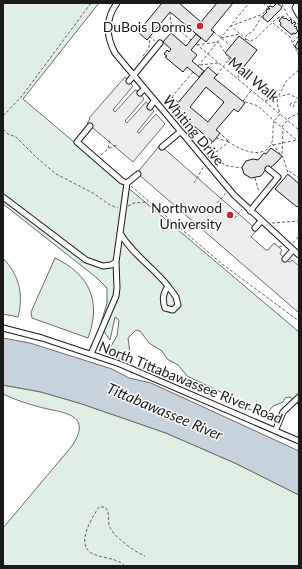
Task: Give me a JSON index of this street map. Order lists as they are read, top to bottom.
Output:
{
  "streets": {
    "street": ["Whiting Drive", "North Tittabawassee River Road"],
    "path": ["Mall Walk"]
  },
  "water": ["Tittabawassee River"],
  "places": ["DuBois Dorms", "Northwood University"]
}
